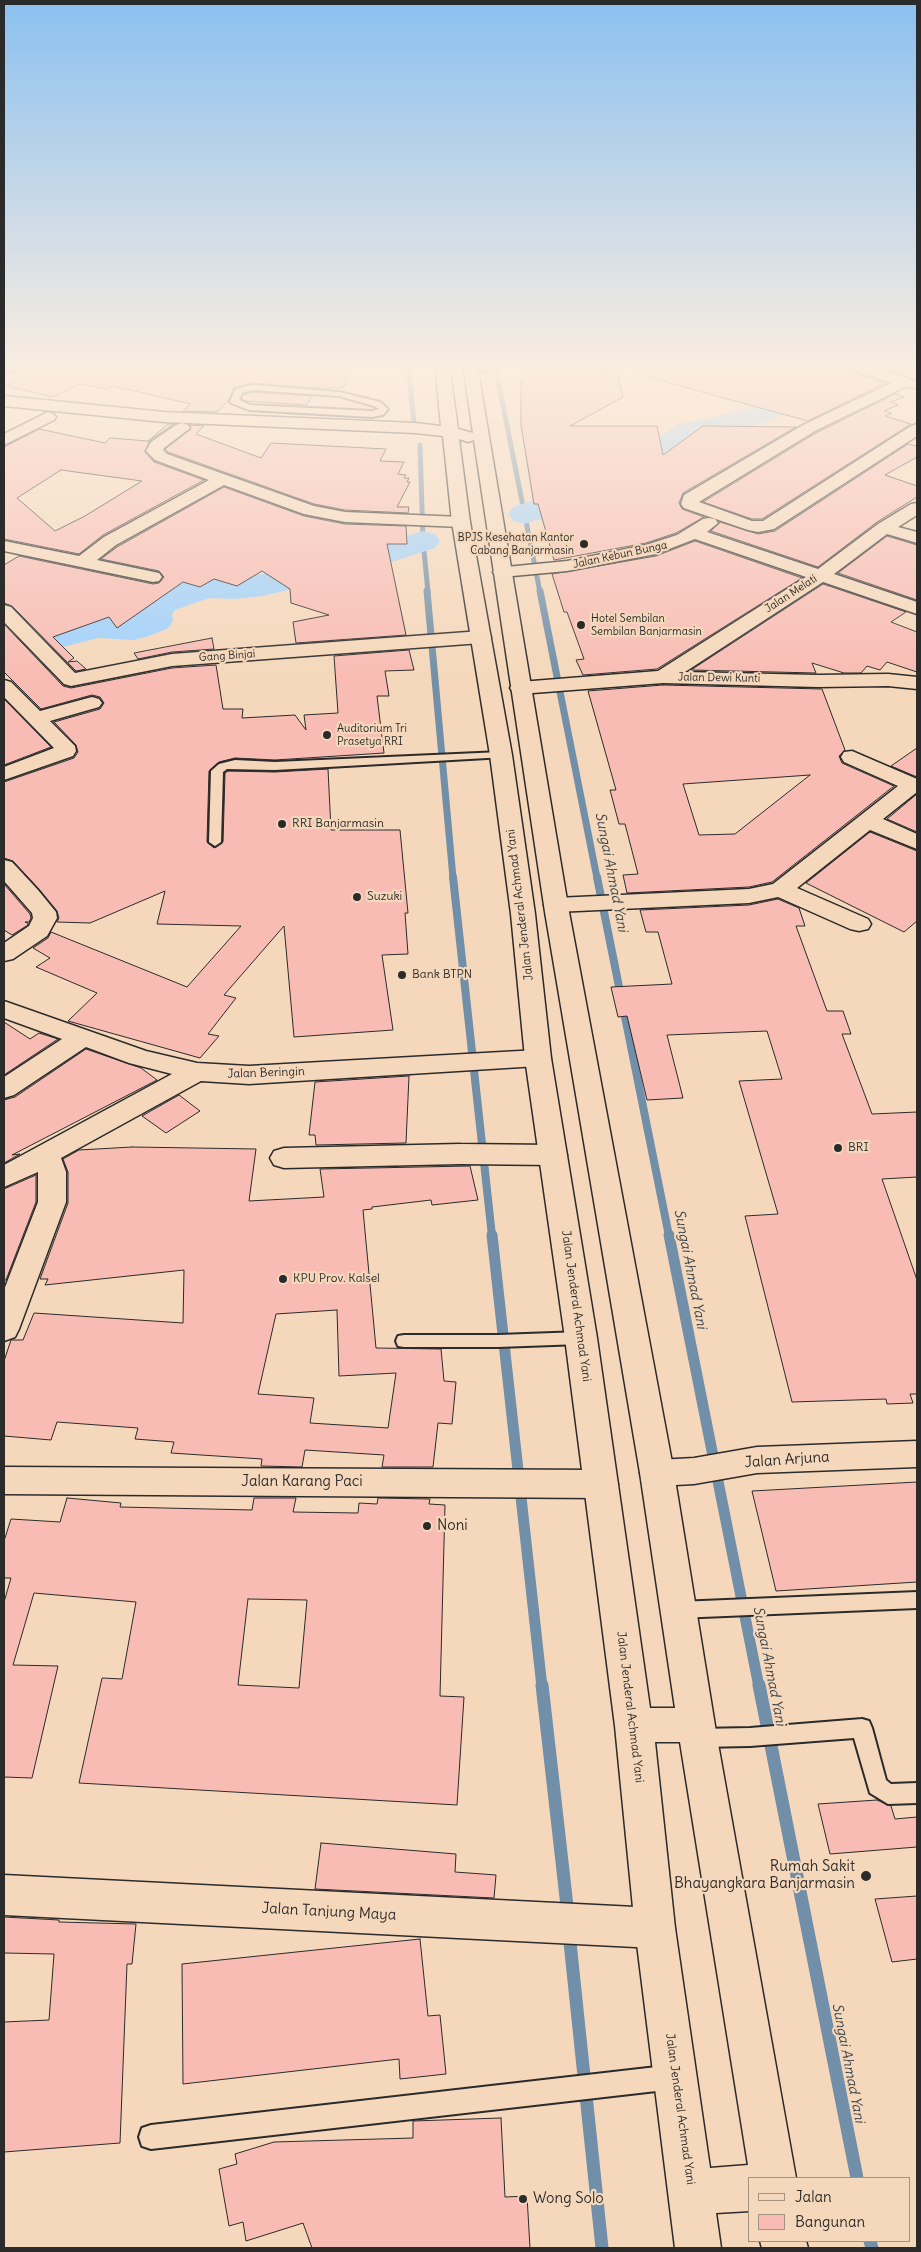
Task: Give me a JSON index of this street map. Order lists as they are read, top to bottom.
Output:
{
  "streets": {
    "main road": [
      "Jalan Kebun Bunga",
      "Jalan Melati",
      "Gang Binjai",
      "Jalan Dewi Kunti",
      "Jalan Jenderal Achmad Yani",
      "Jalan Beringin",
      "Jalan Arjuna",
      "Jalan Karang Paci",
      "Jalan Tanjung Maya"
    ]
  },
  "crossings": [
    ["Jalan Melati", "Jalan Dewi Kunti"],
    ["Gang Binjai", "Jalan Jenderal Achmad Yani"],
    ["Jalan Jenderal Achmad Yani", "Jalan Beringin"],
    ["Jalan Jenderal Achmad Yani", "Jalan Karang Paci"],
    ["Jalan Jenderal Achmad Yani", "Jalan Tanjung Maya"]
  ],
  "water": ["Sungai Ahmad Yani"],
  "places": [
    "BPJS Kesehatan Kantor Cabang Banjarmasin",
    "Hotel Sembilan Sembilan Banjarmasin",
    "Auditorium Tri Prasetya RRI",
    "RRI Banjarmasin",
    "Suzuki",
    "Bank BTPN",
    "BRI",
    "KPU Prov. Kalsel",
    "Noni",
    "Rumah Sakit Bhayangkara Banjarmasin",
    "Wong Solo"
  ],
  "legend": ["Jalan", "Bangunan"]
}
